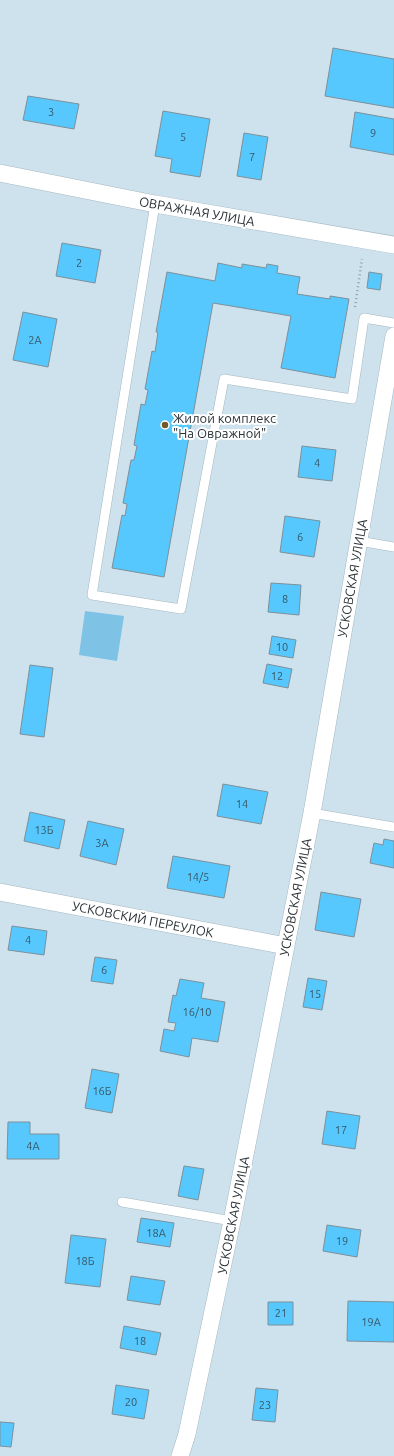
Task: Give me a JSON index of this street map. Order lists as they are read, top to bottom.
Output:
{
  "streets": {
    "street": ["ОВРАЖНАЯ УЛИЦА", "УСКОВСКАЯ УЛИЦА", "УСКОВСКИЙ ПЕРЕУЛОК"]
  },
  "crossings": [
    ["УСКОВСКАЯ УЛИЦА", "УСКОВСКИЙ ПЕРЕУЛОК"]
  ],
  "places": ["Жилой комплекс \"На Овражной\""],
  "house_numbers": [
    "3",
    "9",
    "5",
    "7",
    "2",
    "2А",
    "4",
    "6",
    "8",
    "10",
    "12",
    "14",
    "13Б",
    "3А",
    "14/5",
    "4",
    "6",
    "15",
    "16/10",
    "16Б",
    "17",
    "4А",
    "18А",
    "19",
    "18Б",
    "21",
    "19А",
    "18",
    "20",
    "23"
  ]
}
